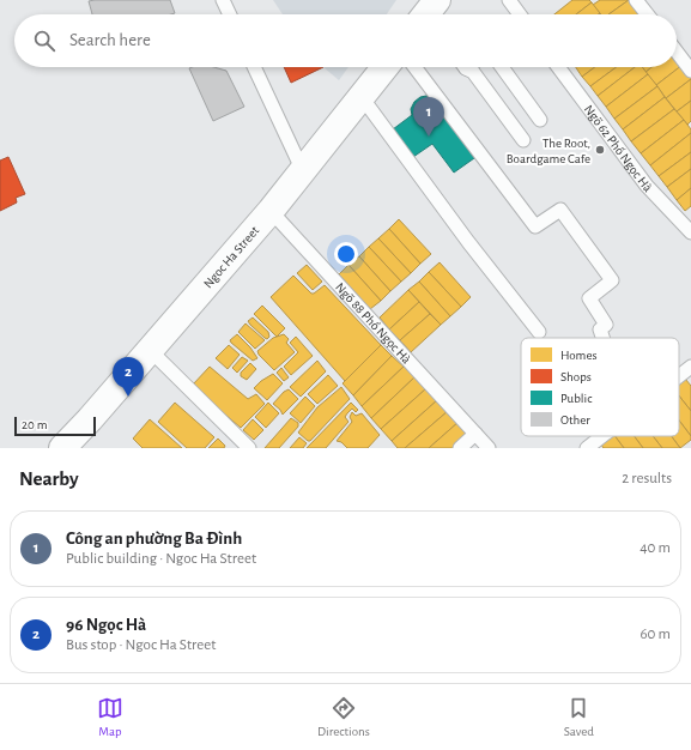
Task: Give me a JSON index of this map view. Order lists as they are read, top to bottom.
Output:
{
  "streets": {
    "street": ["Ngoc Ha Street"],
    "lane": ["Ngõ 62 Phố Ngọc Hà", "Ngõ 88 Phố Ngọc Hà"]
  },
  "crossings": [
    ["Ngoc Ha Street", "Ngõ 88 Phố Ngọc Hà"]
  ],
  "places": ["The Root, Boardgame Cafe"],
  "legend": [
    "Homes",
    "Shops",
    "Public",
    "Other"
  ],
  "scale_bar": "20 m",
  "page": {
    "search": "Search here",
    "pins": ["1", "2"],
    "scale": "20 m",
    "heading": ["Nearby", "2 results"],
    "list": [
      {
        "mark": "1",
        "name": "Công an phường Ba Đình",
        "note": "Public building · Ngoc Ha Street",
        "value": "40 m"
      },
      {
        "mark": "2",
        "name": "96 Ngọc Hà",
        "note": "Bus stop · Ngoc Ha Street",
        "value": "60 m"
      }
    ],
    "nav": ["Map", "Directions", "Saved"]
  }
}
